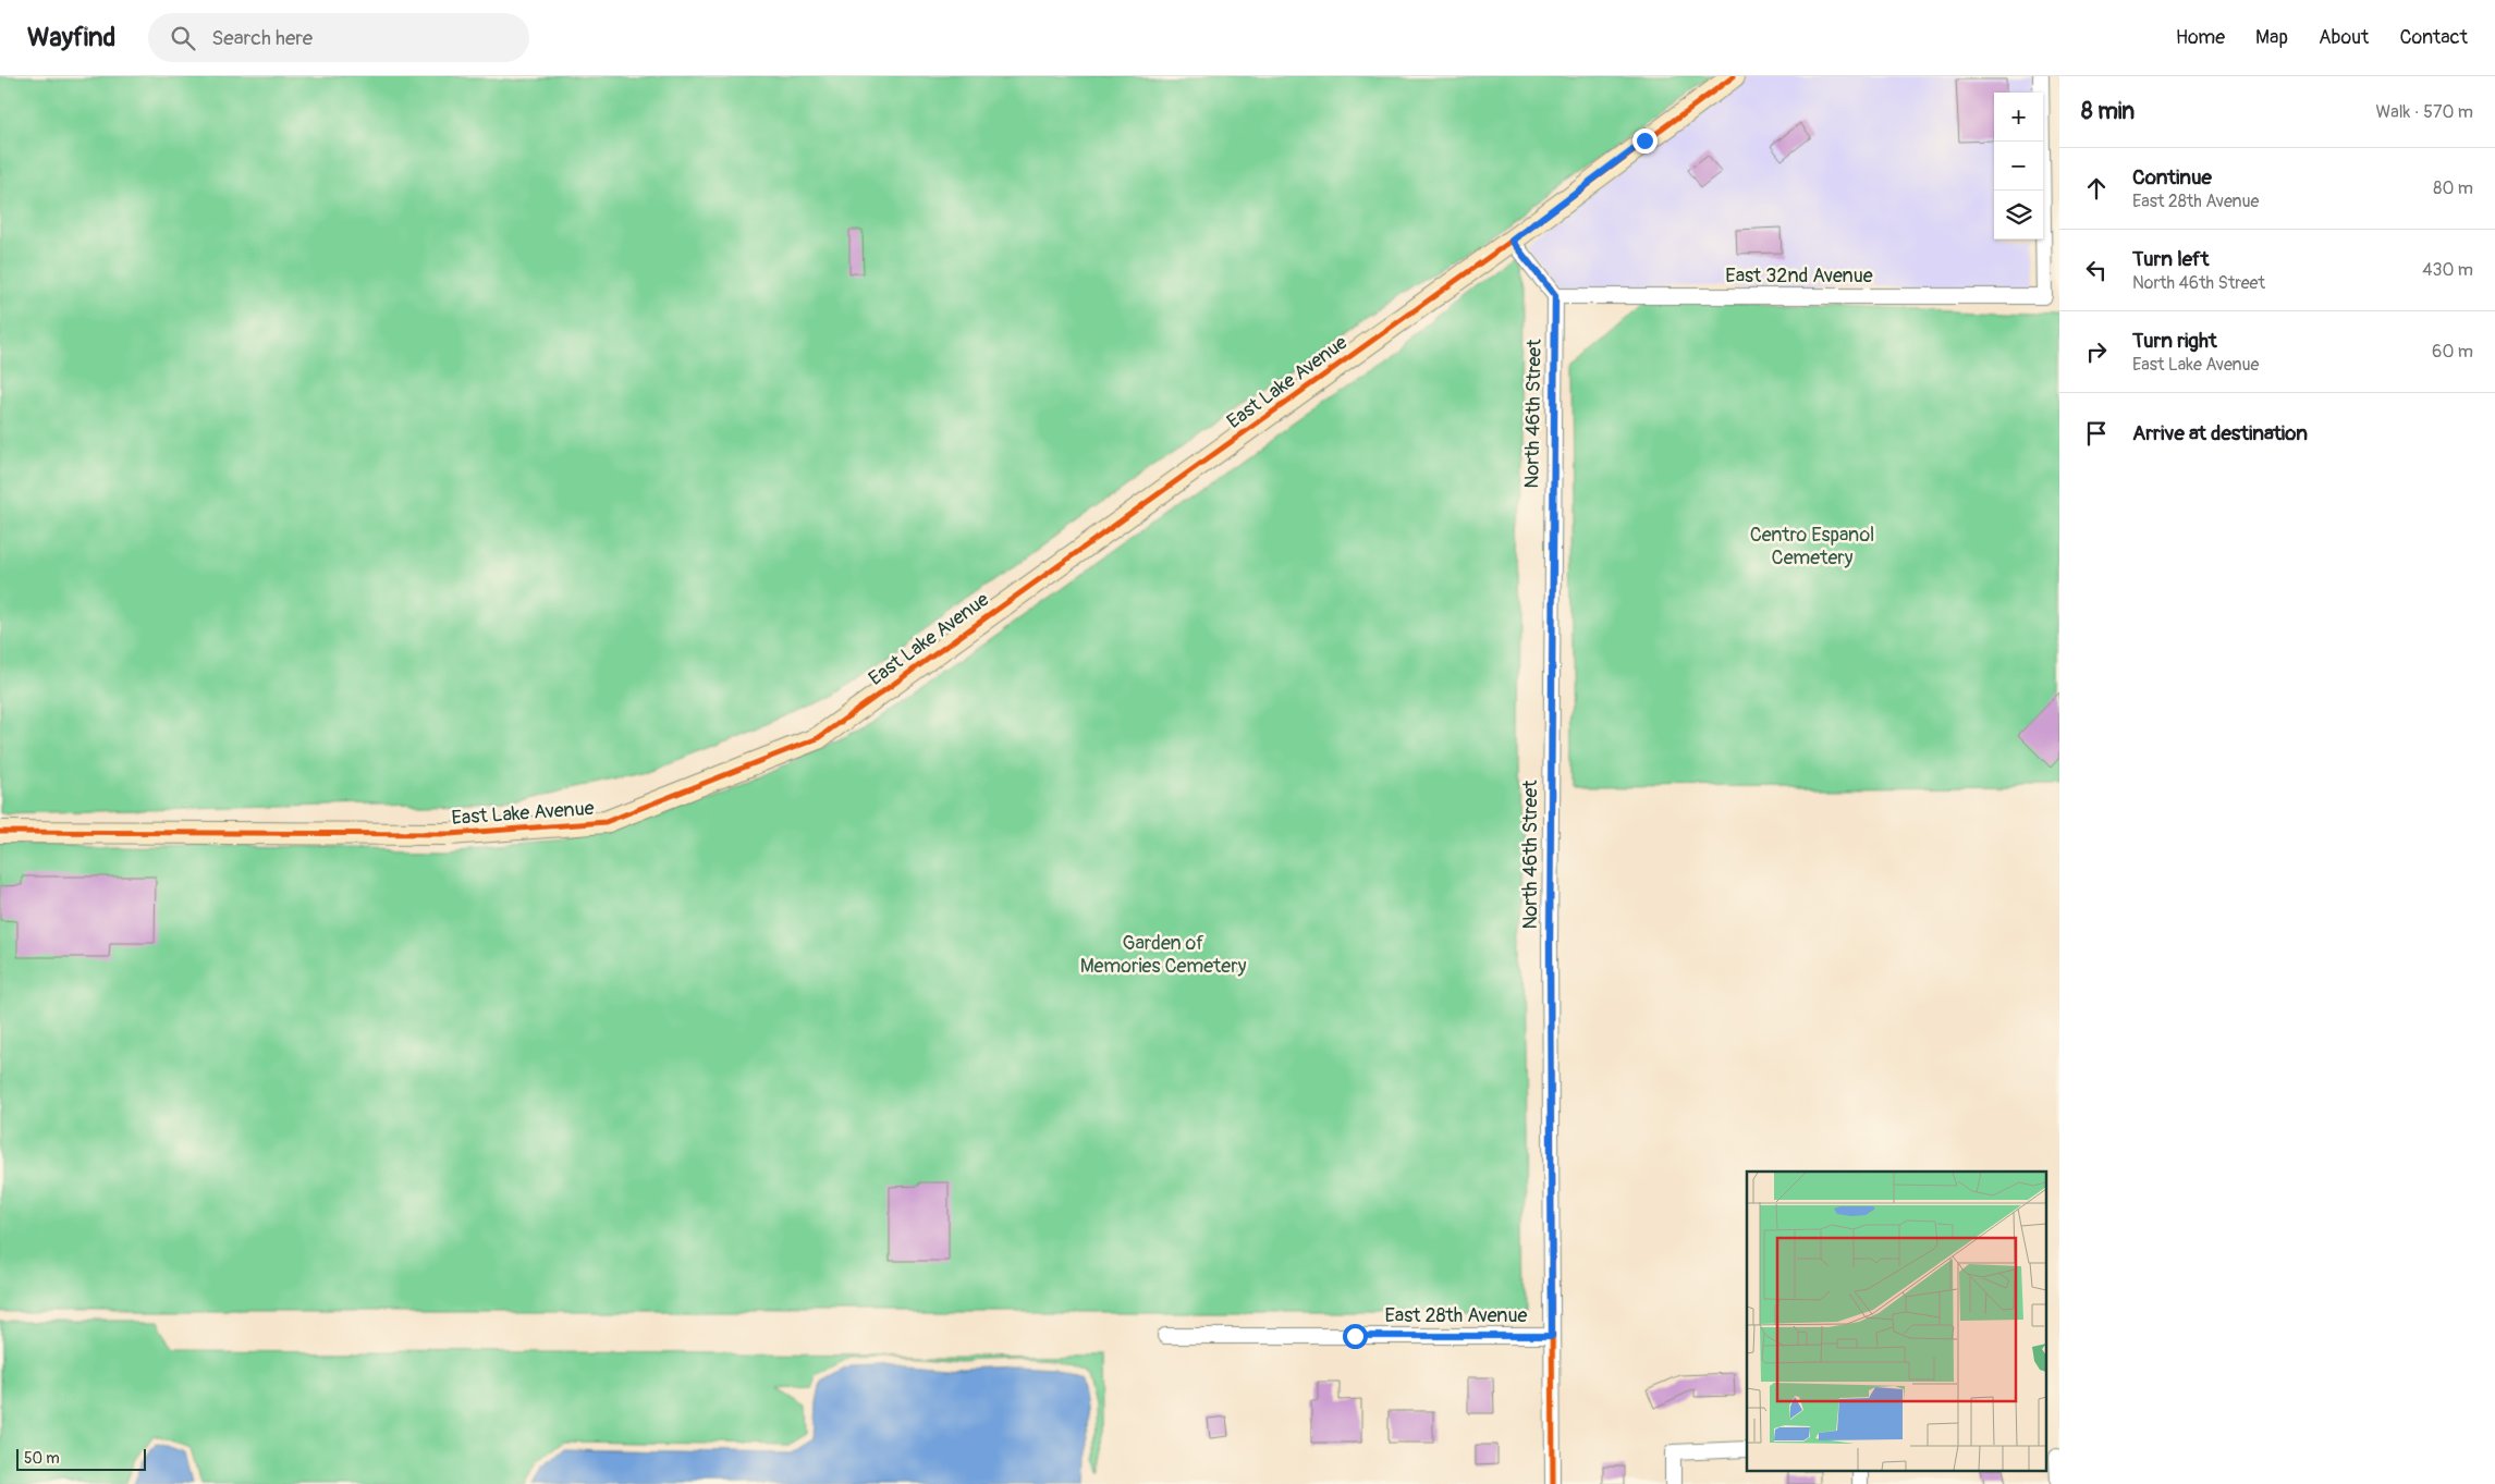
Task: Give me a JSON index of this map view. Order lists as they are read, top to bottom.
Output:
{
  "streets": {
    "street": [
      "East 32nd Avenue",
      "East Lake Avenue",
      "North 46th Street",
      "East 28th Avenue"
    ]
  },
  "crossings": [
    ["East 32nd Avenue", "North 46th Street"],
    ["North 46th Street", "East 28th Avenue"]
  ],
  "parks": ["Centro Espanol Cemetery", "Garden of Memories Cemetery"],
  "scale_bar": "50 m",
  "page": {
    "header": "Wayfind",
    "search": "Search here",
    "nav": [
      "Home",
      "Map",
      "About",
      "Contact"
    ],
    "heading": ["8 min", "Walk · 570 m"],
    "map_buttons": ["+", "−"],
    "list": [
      ["Continue", "East 28th Avenue", "80 m"],
      ["Turn left", "North 46th Street", "430 m"],
      ["Turn right", "East Lake Avenue", "60 m"],
      "Arrive at destination"
    ],
    "scale": "50 m"
  }
}
